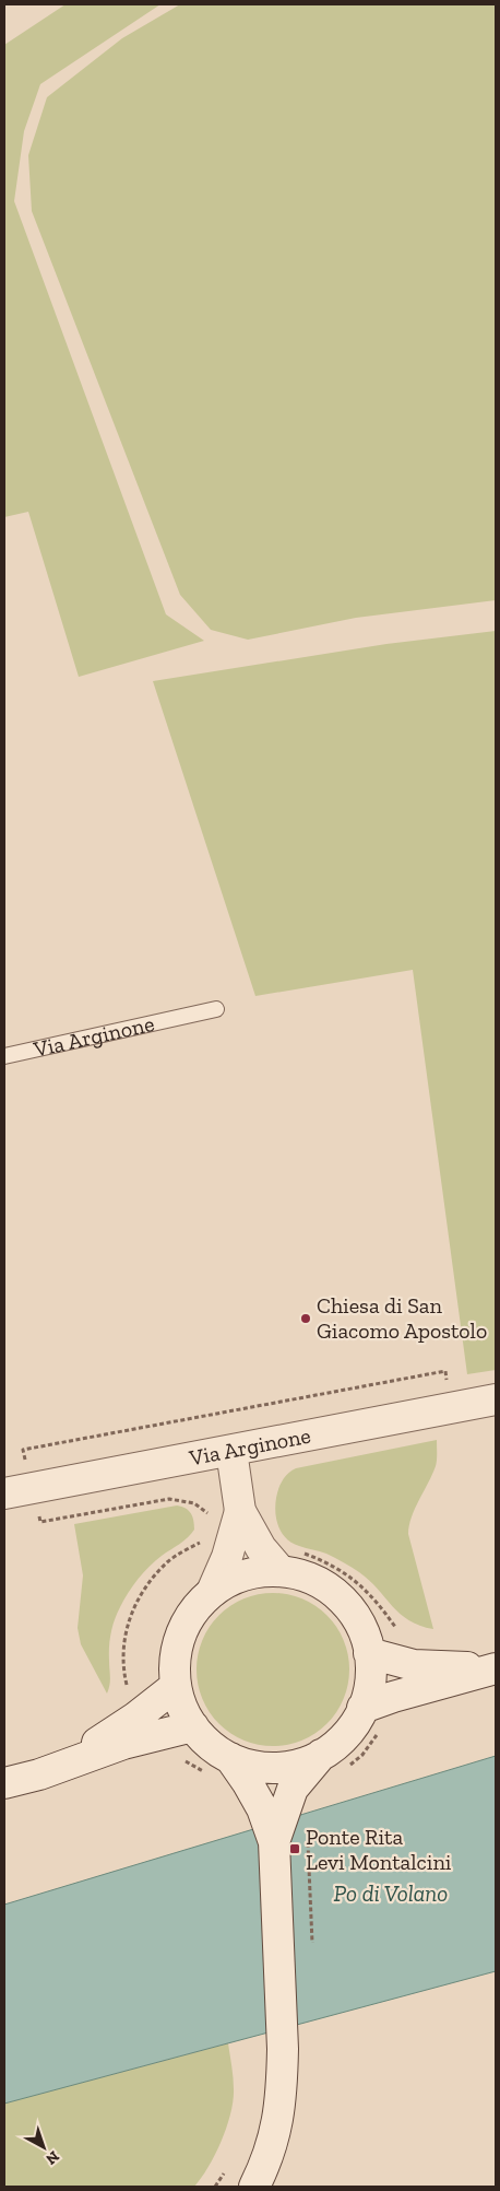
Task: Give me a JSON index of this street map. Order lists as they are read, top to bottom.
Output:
{
  "streets": {
    "main road": ["Via Arginone"]
  },
  "water": ["Po di Volano"],
  "places": {
    "other": ["Chiesa di San Giacomo Apostolo"],
    "transit": ["Ponte Rita Levi Montalcini"]
  },
  "north": "bottom right"
}
